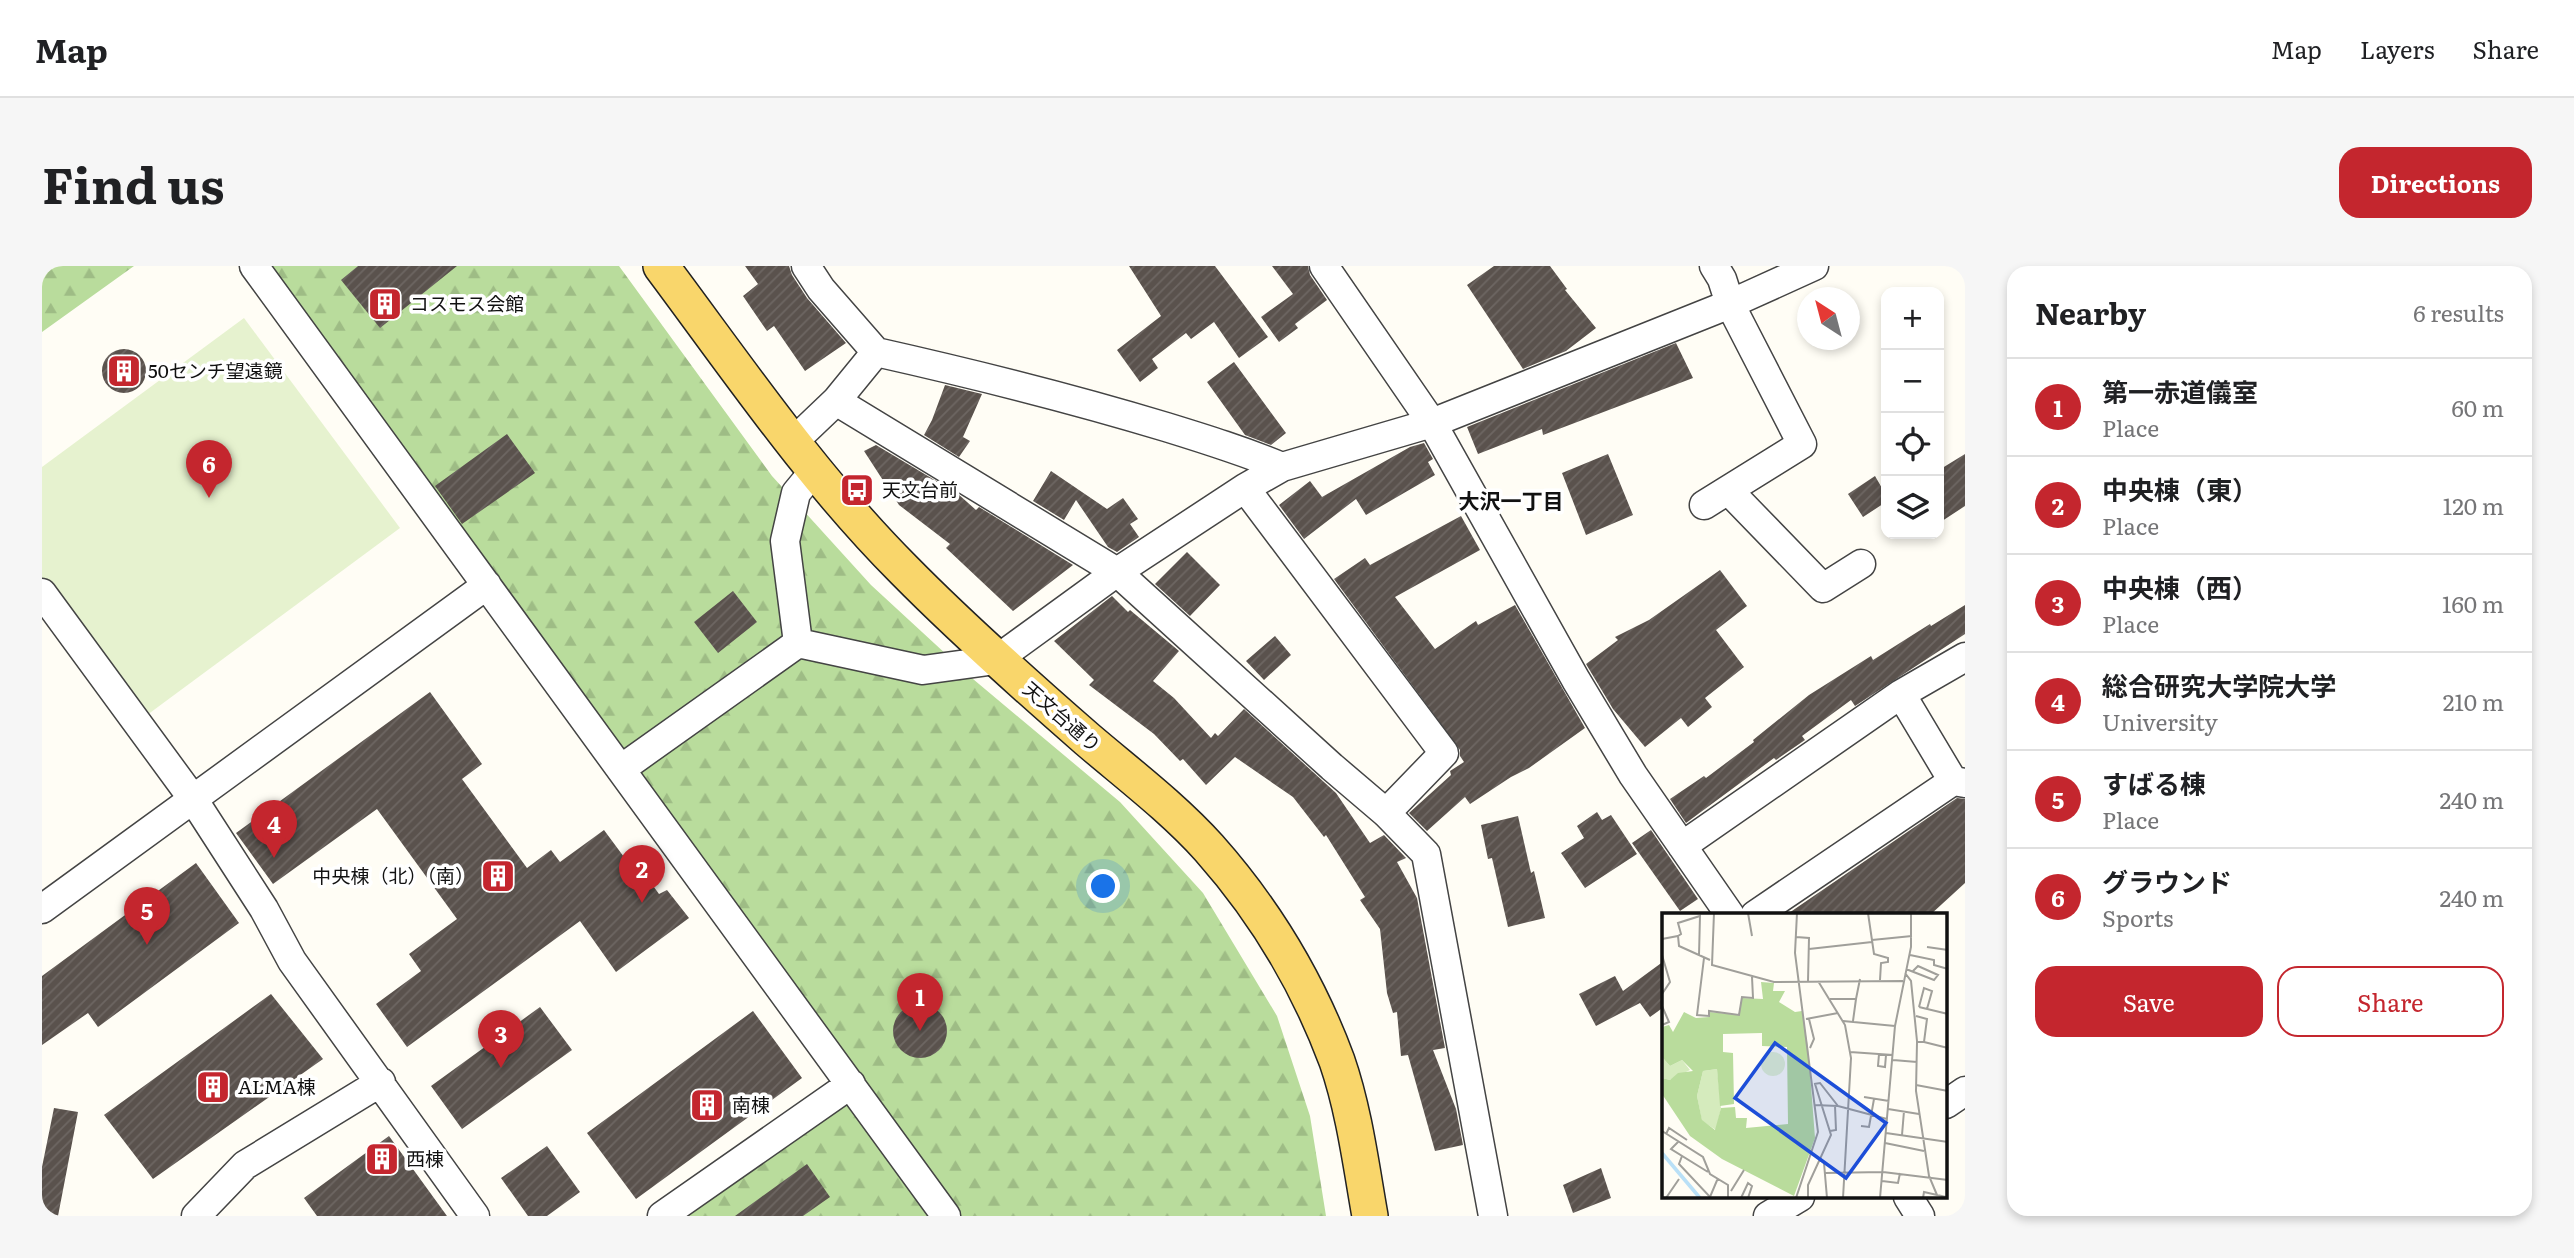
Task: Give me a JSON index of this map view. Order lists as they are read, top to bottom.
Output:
{
  "streets": {
    "main road": ["天文台通り"]
  },
  "districts": ["大沢一丁目"],
  "places": {
    "building": [
      "コスモス会館",
      "50センチ望遠鏡",
      "中央棟（北）（南）",
      "ALMA棟",
      "南棟",
      "西棟"
    ],
    "bus stop": ["天文台前"]
  },
  "north": "top left",
  "page": {
    "header": "Map",
    "nav": ["Map", "Layers", "Share"],
    "title": "Find us",
    "buttons": [
      "Directions",
      ["Save", "Share"]
    ],
    "heading": ["Nearby", "6 results"],
    "map_buttons": ["+", "−"],
    "list": [
      {
        "mark": "1",
        "name": "第一赤道儀室",
        "note": "Place",
        "value": "60 m"
      },
      {
        "mark": "2",
        "name": "中央棟（東）",
        "note": "Place",
        "value": "120 m"
      },
      {
        "mark": "3",
        "name": "中央棟（西）",
        "note": "Place",
        "value": "160 m"
      },
      {
        "mark": "4",
        "name": "総合研究大学院大学",
        "note": "University",
        "value": "210 m"
      },
      {
        "mark": "5",
        "name": "すばる棟",
        "note": "Place",
        "value": "240 m"
      },
      {
        "mark": "6",
        "name": "グラウンド",
        "note": "Sports",
        "value": "240 m"
      }
    ],
    "pins": [
      "6",
      "4",
      "2",
      "5",
      "1",
      "3"
    ]
  }
}
